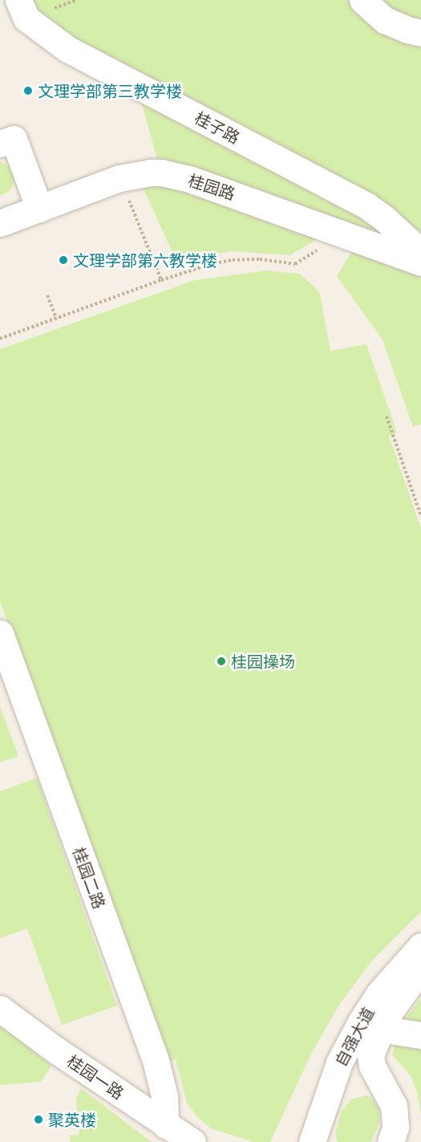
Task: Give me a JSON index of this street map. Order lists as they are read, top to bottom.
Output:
{
  "streets": {
    "street": [
      "桂子路",
      "桂园路",
      "桂园二路",
      "自强大道",
      "桂园一路"
    ]
  },
  "crossings": [
    ["桂园二路", "桂园一路"]
  ],
  "places": [
    "文理学部第三教学楼",
    "文理学部第六教学楼",
    "桂园操场",
    "聚英楼"
  ]
}
